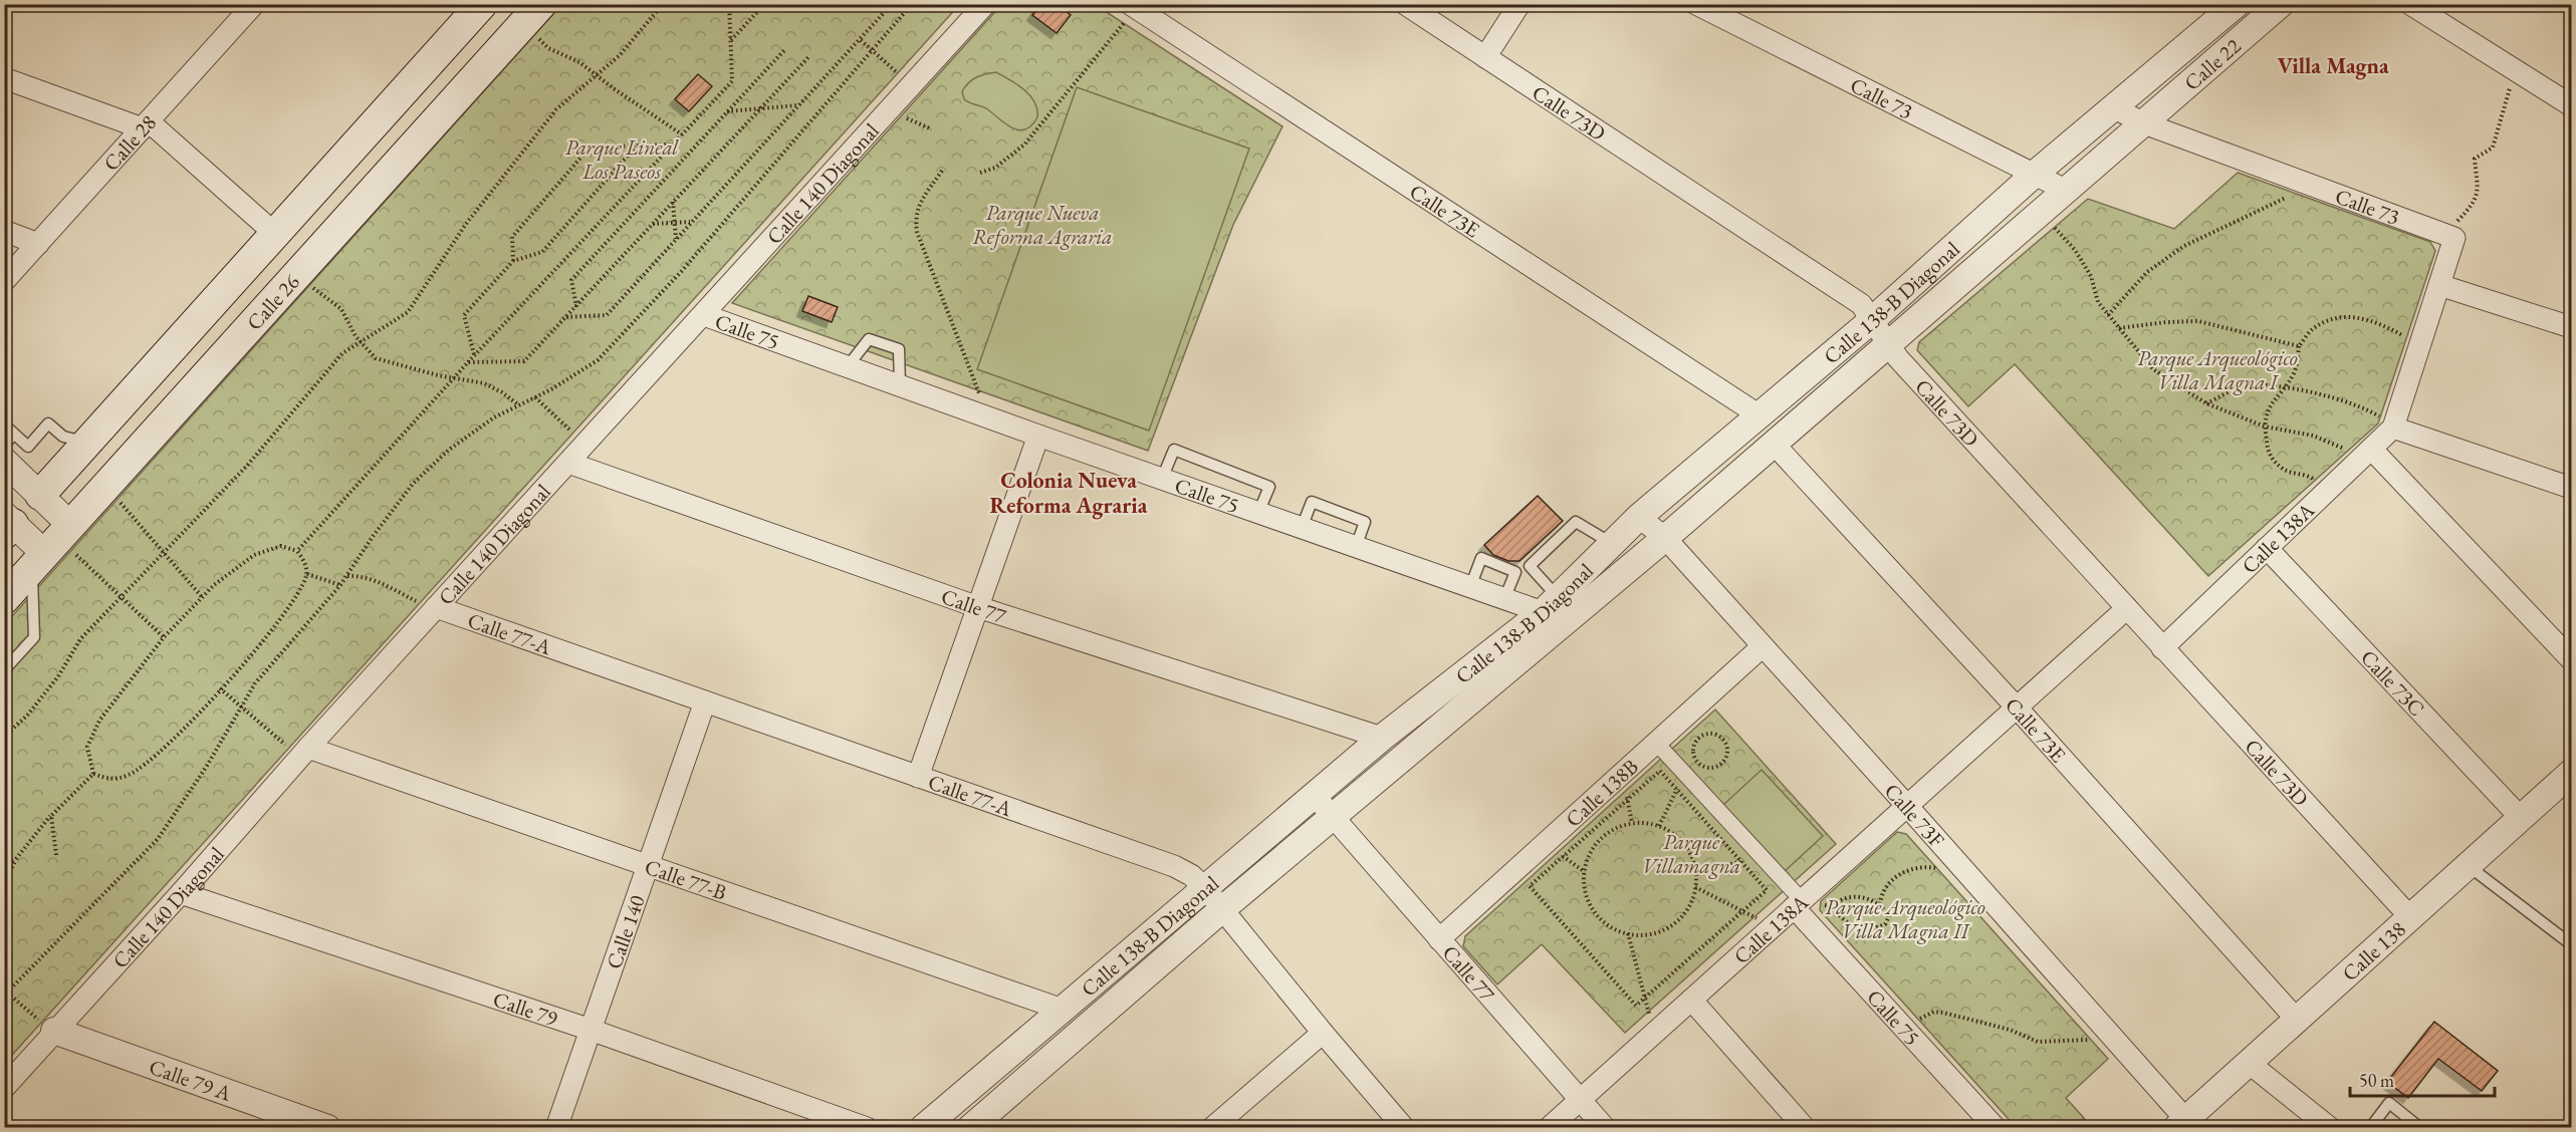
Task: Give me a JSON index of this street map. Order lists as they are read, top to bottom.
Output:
{
  "streets": {
    "main road": ["Calle 26"],
    "street": [
      "Calle 22",
      "Calle 73",
      "Calle 73D",
      "Calle 28",
      "Calle 140 Diagonal",
      "Calle 73E",
      "Calle 138-B Diagonal",
      "Calle 75",
      "Calle 138A",
      "Calle 77",
      "Calle 77-A",
      "Calle 73C",
      "Calle 138B",
      "Calle 73F",
      "Calle 77-B",
      "Calle 140",
      "Calle 138",
      "Calle 79",
      "Calle 79 A"
    ]
  },
  "crossings": [
    ["Calle 22", "Calle 73"],
    ["Calle 22", "Calle 138-B Diagonal"],
    ["Calle 73", "Calle 138-B Diagonal"],
    ["Calle 73D", "Calle 138-B Diagonal"],
    ["Calle 73D", "Calle 138A"],
    ["Calle 73D", "Calle 138"],
    ["Calle 140 Diagonal", "Calle 75"],
    ["Calle 140 Diagonal", "Calle 77"],
    ["Calle 140 Diagonal", "Calle 77-A"],
    ["Calle 140 Diagonal", "Calle 77-B"],
    ["Calle 140 Diagonal", "Calle 79"],
    ["Calle 140 Diagonal", "Calle 79 A"],
    ["Calle 73E", "Calle 138-B Diagonal"],
    ["Calle 73E", "Calle 138A"],
    ["Calle 73E", "Calle 138"],
    ["Calle 138-B Diagonal", "Calle 75"],
    ["Calle 138-B Diagonal", "Calle 77"],
    ["Calle 138-B Diagonal", "Calle 77-A"],
    ["Calle 138-B Diagonal", "Calle 73F"],
    ["Calle 138-B Diagonal", "Calle 77-B"],
    ["Calle 75", "Calle 138A"],
    ["Calle 138A", "Calle 77"],
    ["Calle 138A", "Calle 73C"],
    ["Calle 138A", "Calle 73F"],
    ["Calle 77", "Calle 138B"],
    ["Calle 77-A", "Calle 140"],
    ["Calle 73C", "Calle 138"],
    ["Calle 138B", "Calle 73F"],
    ["Calle 73F", "Calle 138"],
    ["Calle 77-B", "Calle 140"],
    ["Calle 140", "Calle 79"]
  ],
  "districts": ["Villa Magna", "Colonia Nueva Reforma Agraria"],
  "parks": [
    "Parque Lineal Los Paseos",
    "Parque Nueva Reforma Agraria",
    "Parque Arqueológico Villa Magna I",
    "Parque Villamagna",
    "Parque Arqueológico Villa Magna II"
  ],
  "scale_bar": "50 m"
}
